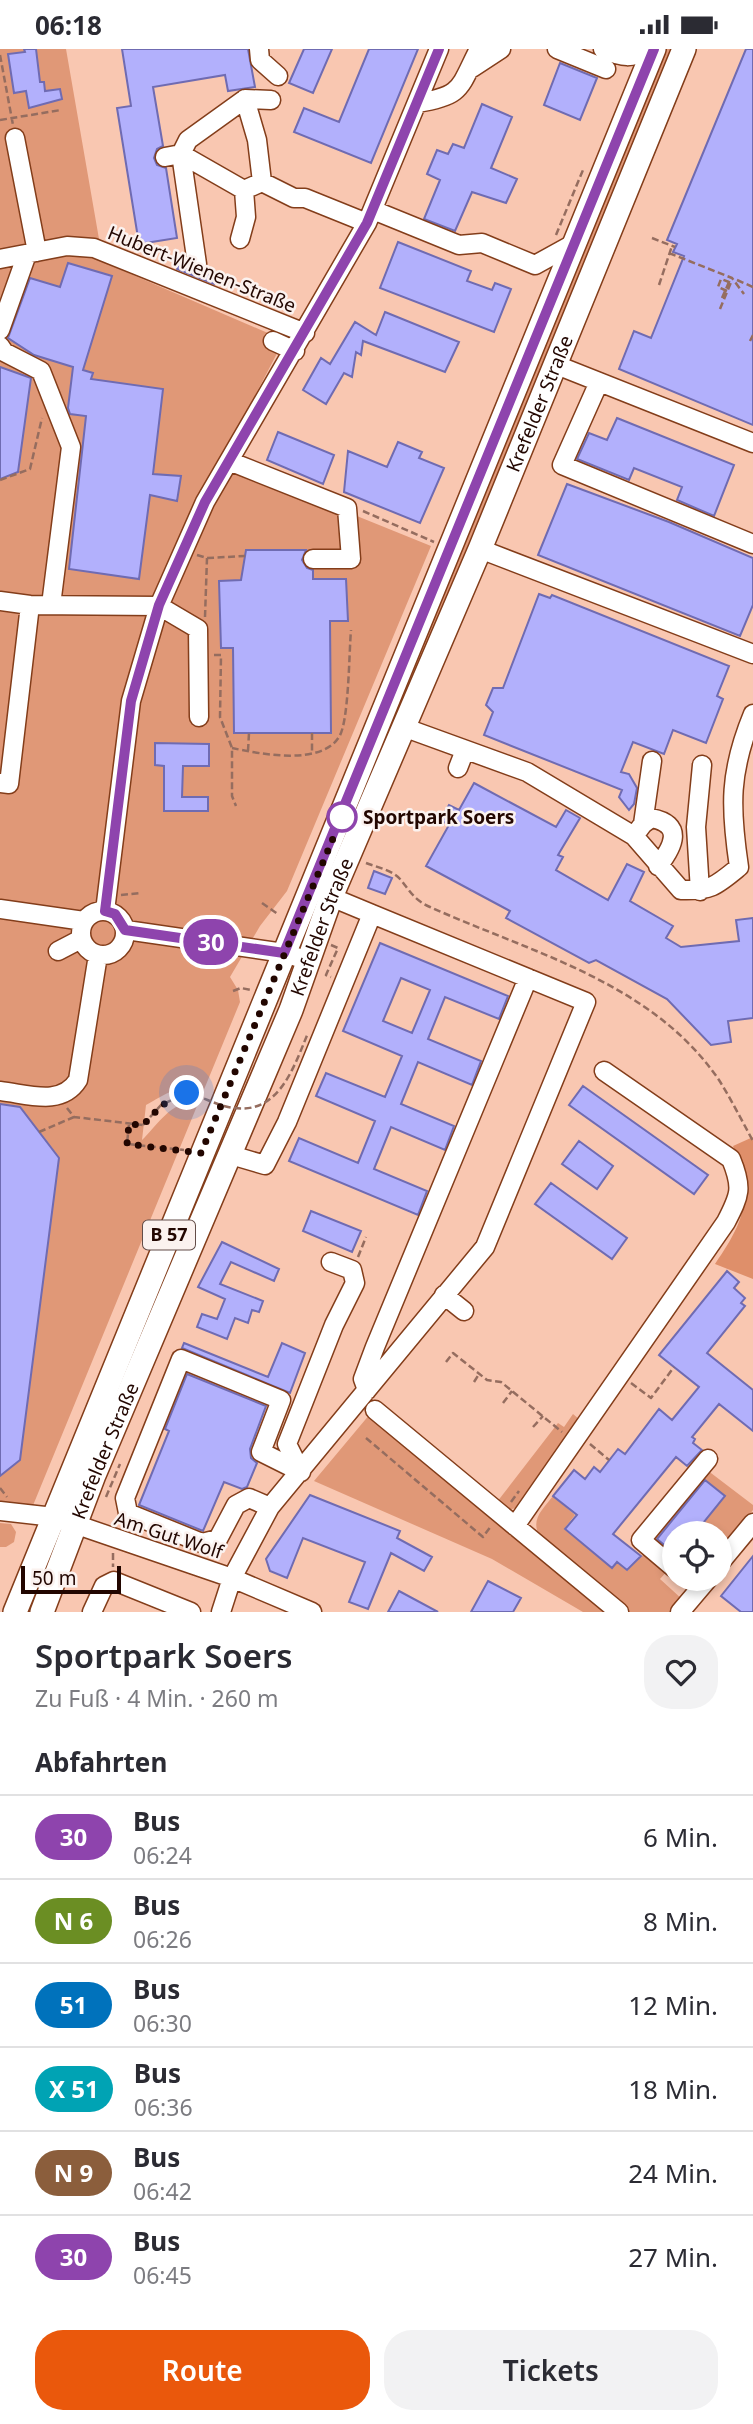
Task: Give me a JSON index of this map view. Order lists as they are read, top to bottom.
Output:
{
  "streets": {
    "main road": ["Krefelder Straße", "B 57"],
    "street": ["Hubert-Wienen-Straße", "Am Gut Wolf"]
  },
  "crossings": [
    ["Krefelder Straße", "Am Gut Wolf"]
  ],
  "places": ["Sportpark Soers"],
  "lines": ["bus line 30"],
  "scale_bar": "50 m",
  "page": {
    "status": "06:18",
    "on_map": "30",
    "scale": "50 m",
    "heading": [
      ["Sportpark Soers", "Zu Fuß · 4 Min. · 260 m"],
      "Abfahrten"
    ],
    "list": [
      {
        "mark": "30",
        "name": "Bus",
        "note": "06:24",
        "value": "6 Min."
      },
      {
        "mark": "N 6",
        "name": "Bus",
        "note": "06:26",
        "value": "8 Min."
      },
      {
        "mark": "51",
        "name": "Bus",
        "note": "06:30",
        "value": "12 Min."
      },
      {
        "mark": "X 51",
        "name": "Bus",
        "note": "06:36",
        "value": "18 Min."
      },
      {
        "mark": "N 9",
        "name": "Bus",
        "note": "06:42",
        "value": "24 Min."
      },
      {
        "mark": "30",
        "name": "Bus",
        "note": "06:45",
        "value": "27 Min."
      }
    ],
    "buttons": ["Route", "Tickets"]
  }
}
